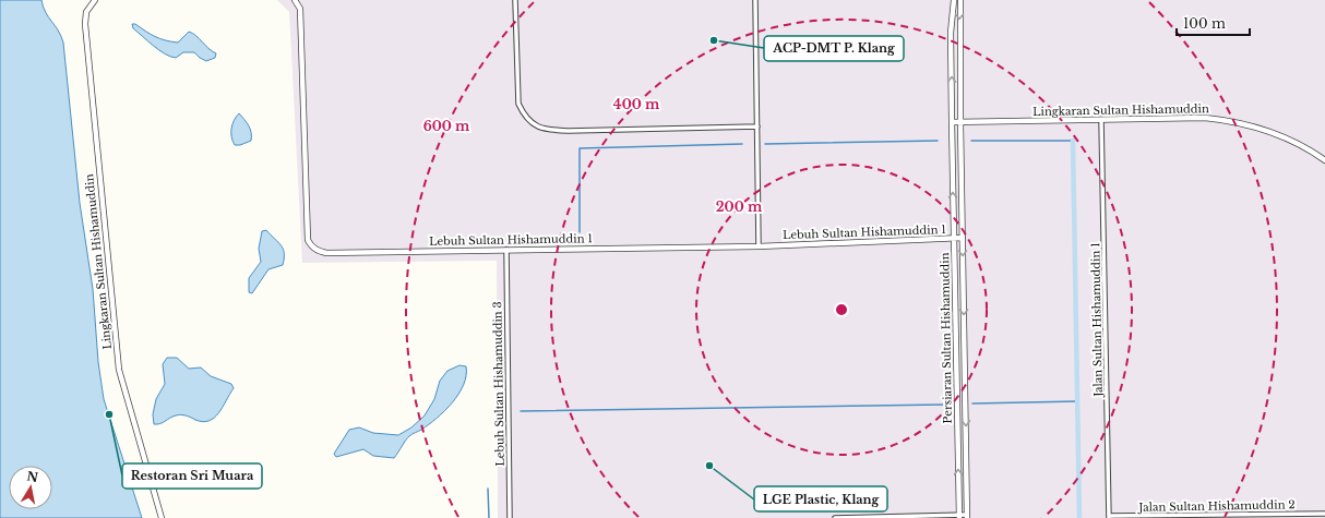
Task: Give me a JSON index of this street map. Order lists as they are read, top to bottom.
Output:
{
  "streets": {
    "street": [
      "Lingkaran Sultan Hishamuddin",
      "Lebuh Sultan Hishamuddin 1",
      "Jalan Sultan Hishamuddin 1",
      "Persiaran Sultan Hishamuddin",
      "Lebuh Sultan Hishamuddin 3",
      "Jalan Sultan Hishamuddin 2"
    ]
  },
  "crossings": [
    ["Lingkaran Sultan Hishamuddin", "Jalan Sultan Hishamuddin 1"],
    ["Lingkaran Sultan Hishamuddin", "Persiaran Sultan Hishamuddin"],
    ["Lebuh Sultan Hishamuddin 1", "Persiaran Sultan Hishamuddin"],
    ["Lebuh Sultan Hishamuddin 1", "Lebuh Sultan Hishamuddin 3"],
    ["Jalan Sultan Hishamuddin 1", "Jalan Sultan Hishamuddin 2"]
  ],
  "places": ["ACP-DMT P. Klang", "Restoran Sri Muara", "LGE Plastic, Klang"],
  "scale_bar": "100 m",
  "north": "top",
  "rings": ["400 m", "600 m", "200 m"]
}
